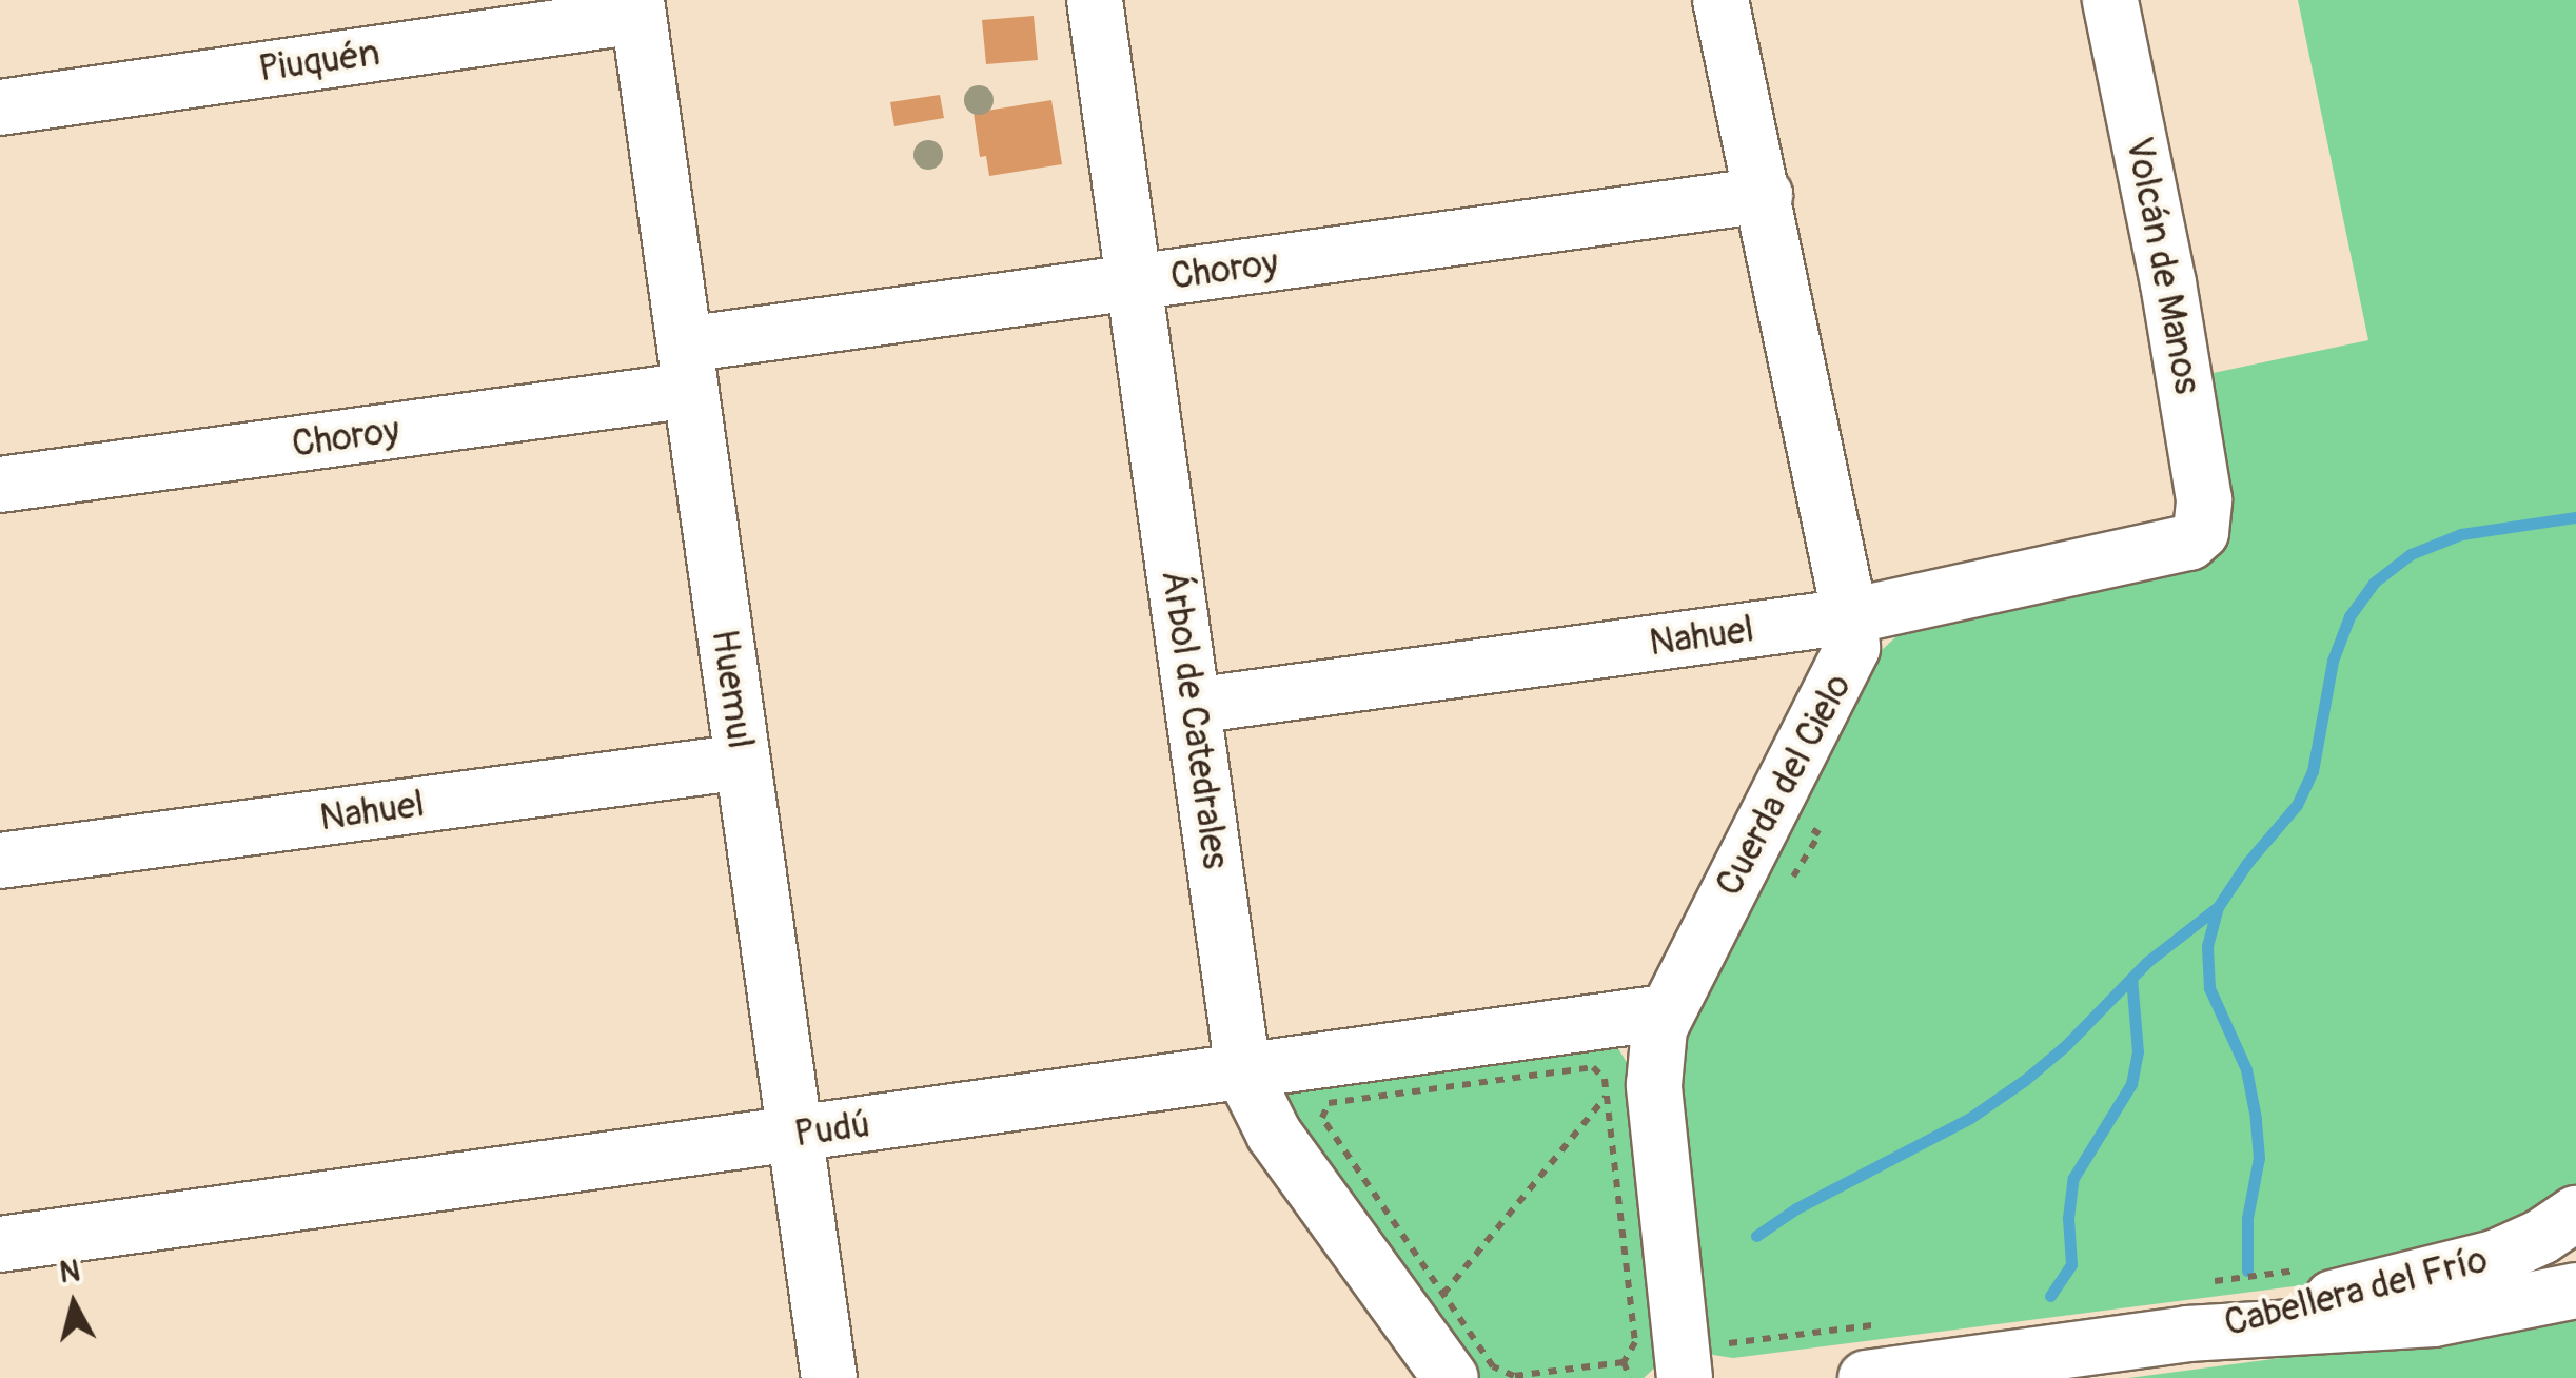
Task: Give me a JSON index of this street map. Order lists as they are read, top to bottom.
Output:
{
  "streets": {
    "street": [
      "Piuquén",
      "Volcán de Manos",
      "Choroy",
      "Nahuel",
      "Huemul",
      "Árbol de Catedrales",
      "Cuerda del Cielo",
      "Pudú",
      "Cabellera del Frío"
    ]
  },
  "crossings": [
    ["Piuquén", "Huemul"],
    ["Volcán de Manos", "Nahuel"],
    ["Choroy", "Huemul"],
    ["Choroy", "Árbol de Catedrales"],
    ["Choroy", "Cuerda del Cielo"],
    ["Nahuel", "Huemul"],
    ["Nahuel", "Árbol de Catedrales"],
    ["Nahuel", "Cuerda del Cielo"],
    ["Huemul", "Pudú"],
    ["Árbol de Catedrales", "Pudú"],
    ["Cuerda del Cielo", "Pudú"]
  ],
  "north": "top"
}
